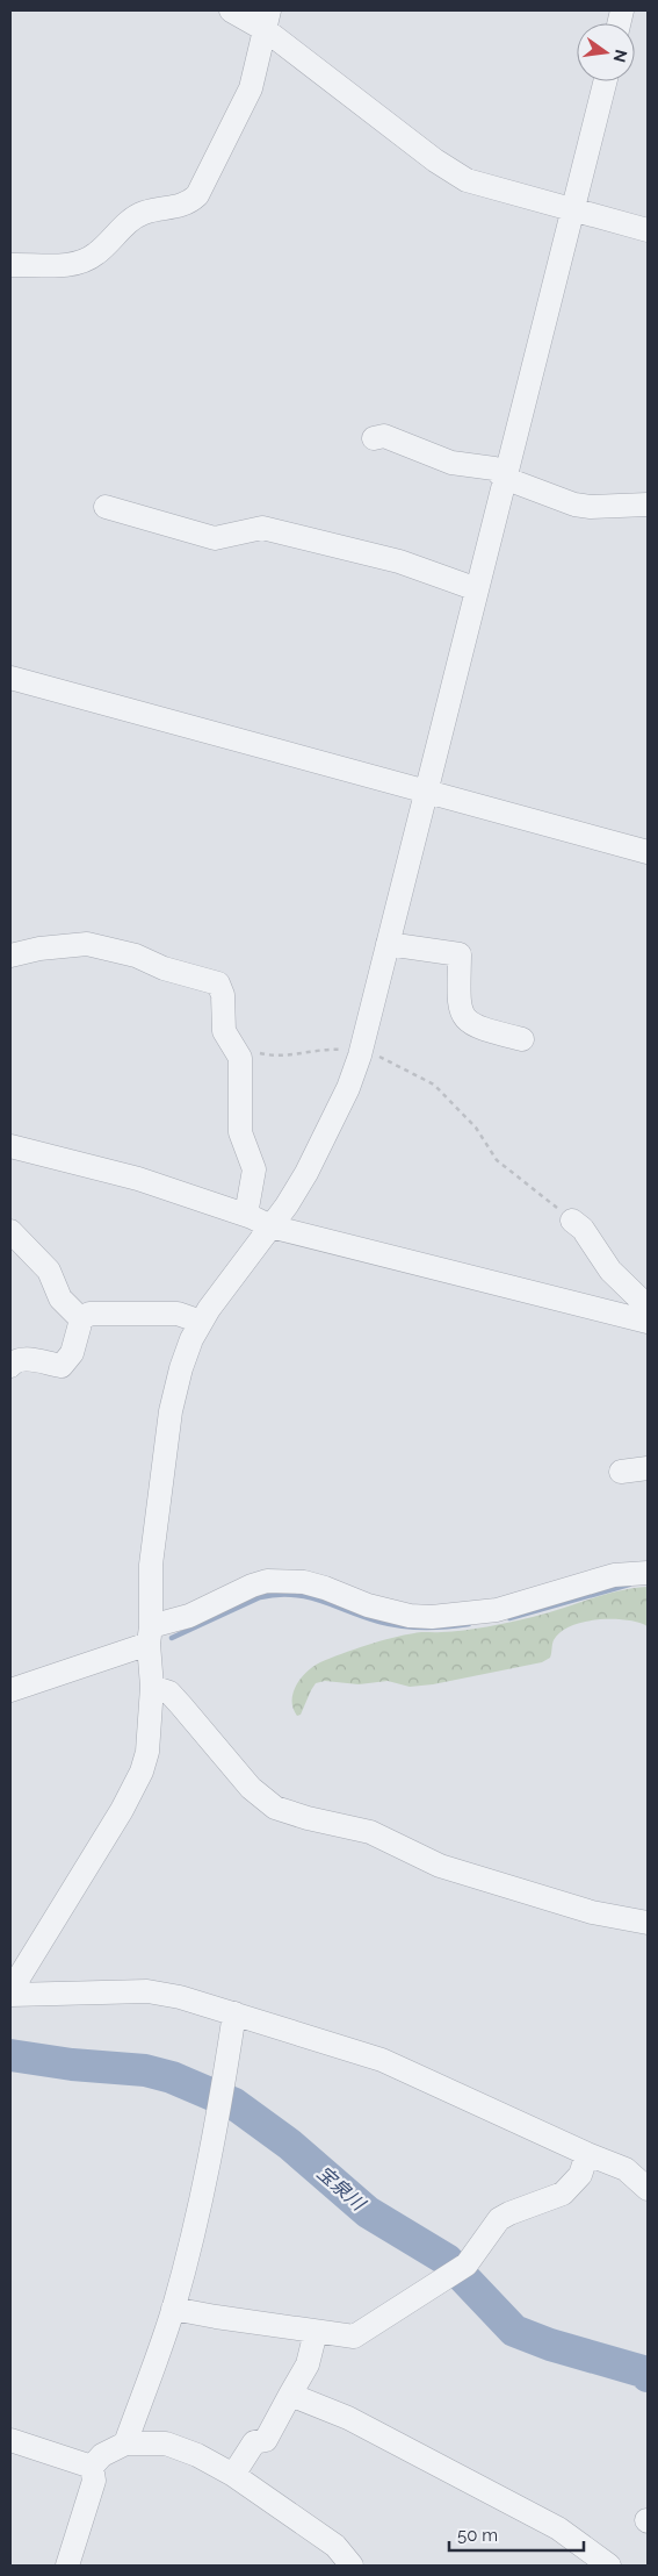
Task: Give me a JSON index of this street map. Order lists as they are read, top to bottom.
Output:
{
  "water": ["宝泉川"],
  "scale_bar": "50 m",
  "north": "right"
}
